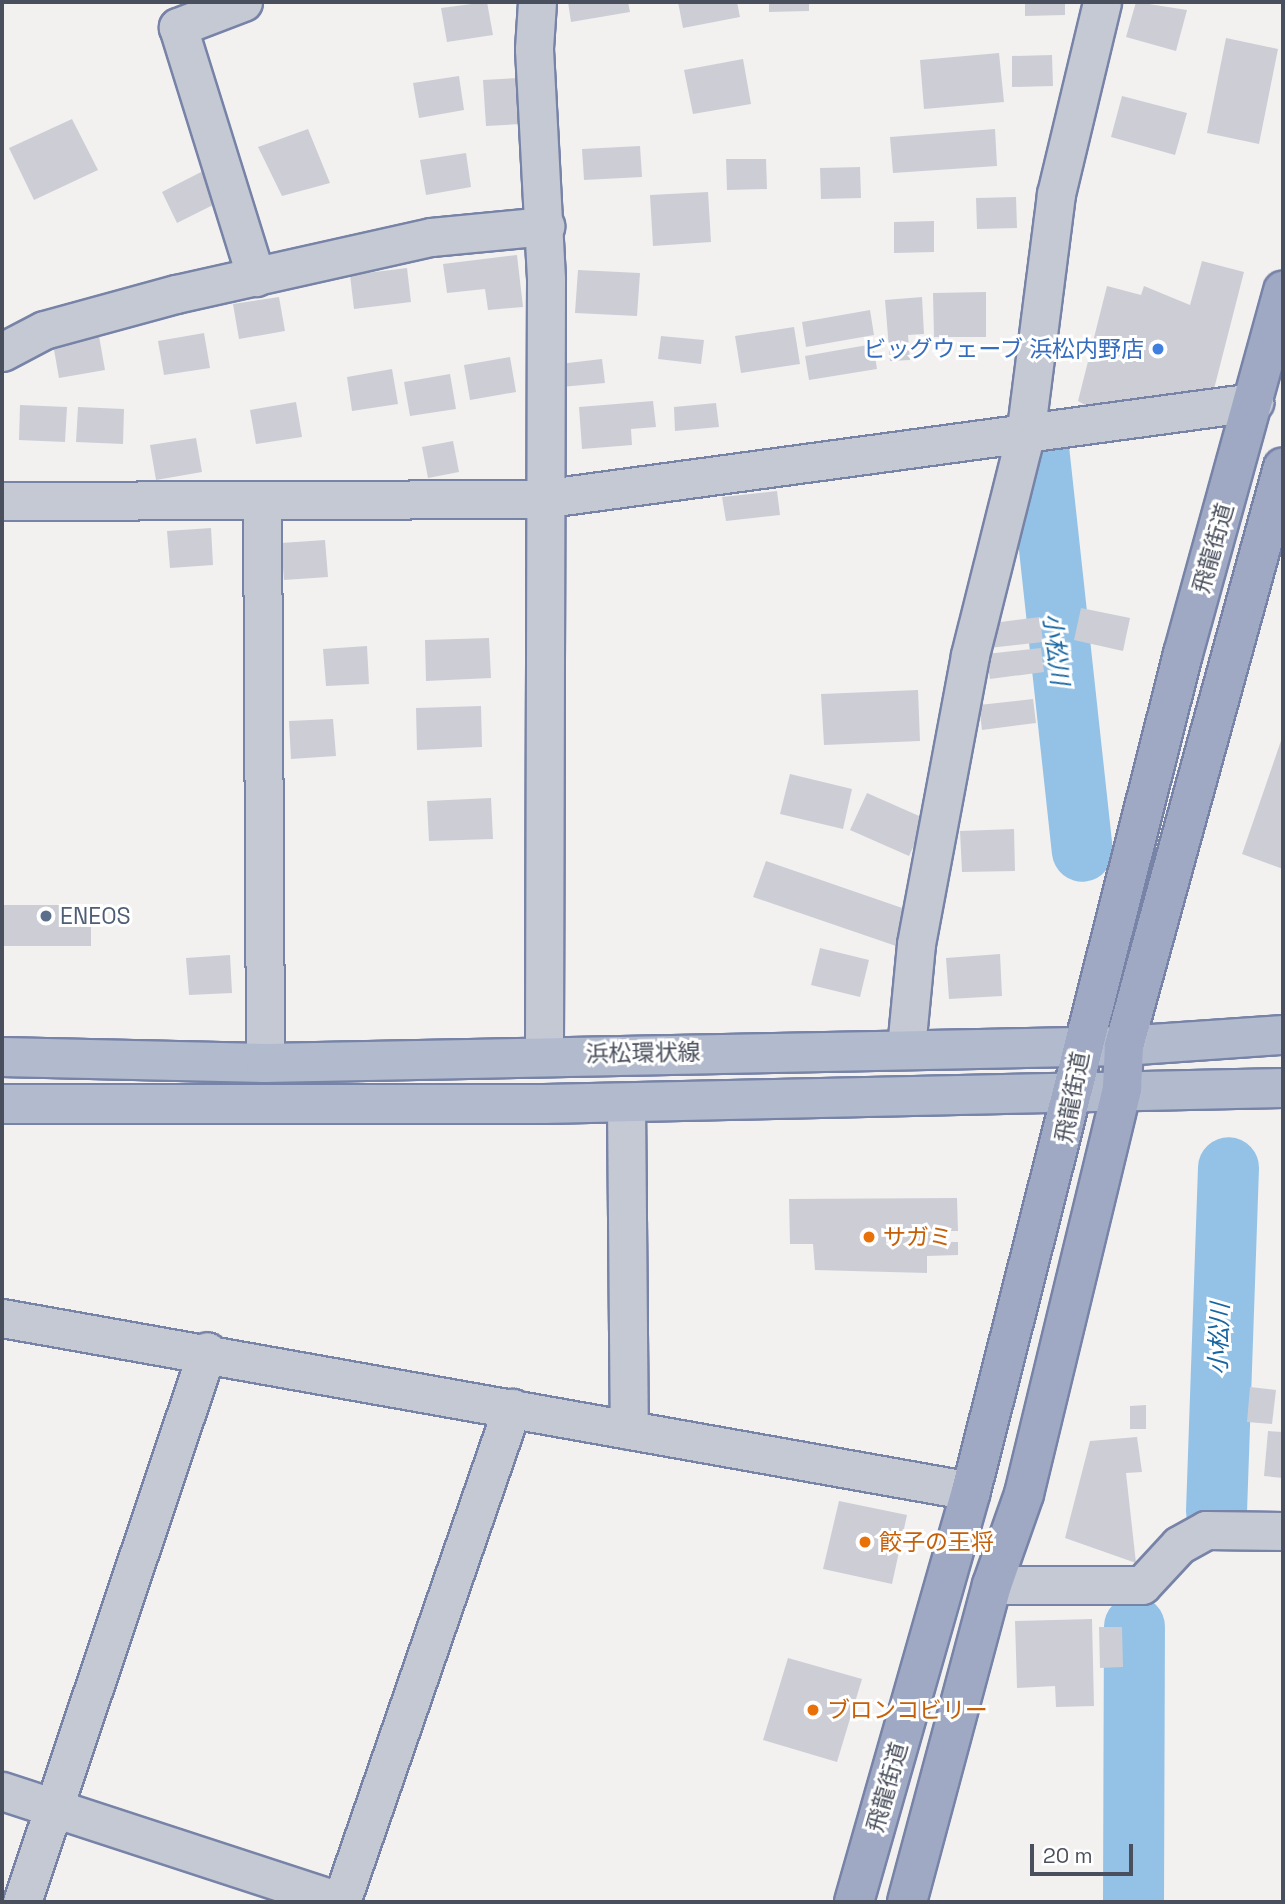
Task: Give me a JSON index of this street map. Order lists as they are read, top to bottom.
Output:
{
  "streets": {
    "highway": ["飛龍街道"],
    "main road": ["浜松環状線"]
  },
  "crossings": [
    ["飛龍街道", "浜松環状線"]
  ],
  "water": ["小松川"],
  "places": [
    "ビッグウェーブ 浜松内野店",
    "ENEOS",
    "サガミ",
    "餃子の王将",
    "ブロンコビリー"
  ],
  "scale_bar": "20 m"
}
